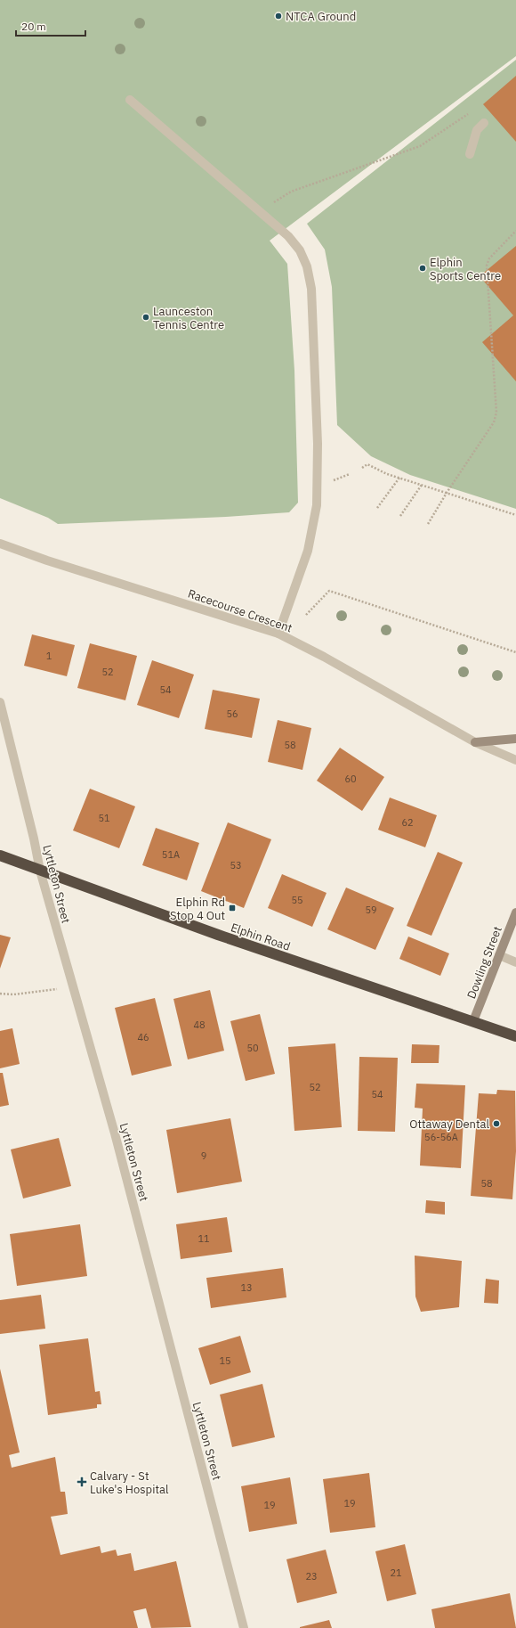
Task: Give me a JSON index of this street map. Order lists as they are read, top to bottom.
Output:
{
  "streets": {
    "highway": ["Elphin Road"],
    "street": ["Racecourse Crescent", "Lyttleton Street", "Dowling Street"]
  },
  "crossings": [
    ["Lyttleton Street", "Elphin Road"],
    ["Elphin Road", "Dowling Street"]
  ],
  "places": {
    "other": [
      "NTCA Ground",
      "Elphin Sports Centre",
      "Launceston Tennis Centre",
      "Ottaway Dental"
    ],
    "transit": ["Elphin Rd Stop 4 Out"],
    "health": ["Calvary - St Luke's Hospital"]
  },
  "house_numbers": [
    "1",
    "52",
    "54",
    "56",
    "58",
    "60",
    "51",
    "62",
    "51A",
    "53",
    "55",
    "59",
    "48",
    "46",
    "50",
    "52",
    "54",
    "56-56A",
    "9",
    "58",
    "11",
    "13",
    "15",
    "19",
    "19",
    "21",
    "23"
  ],
  "scale_bar": "20 m"
}
